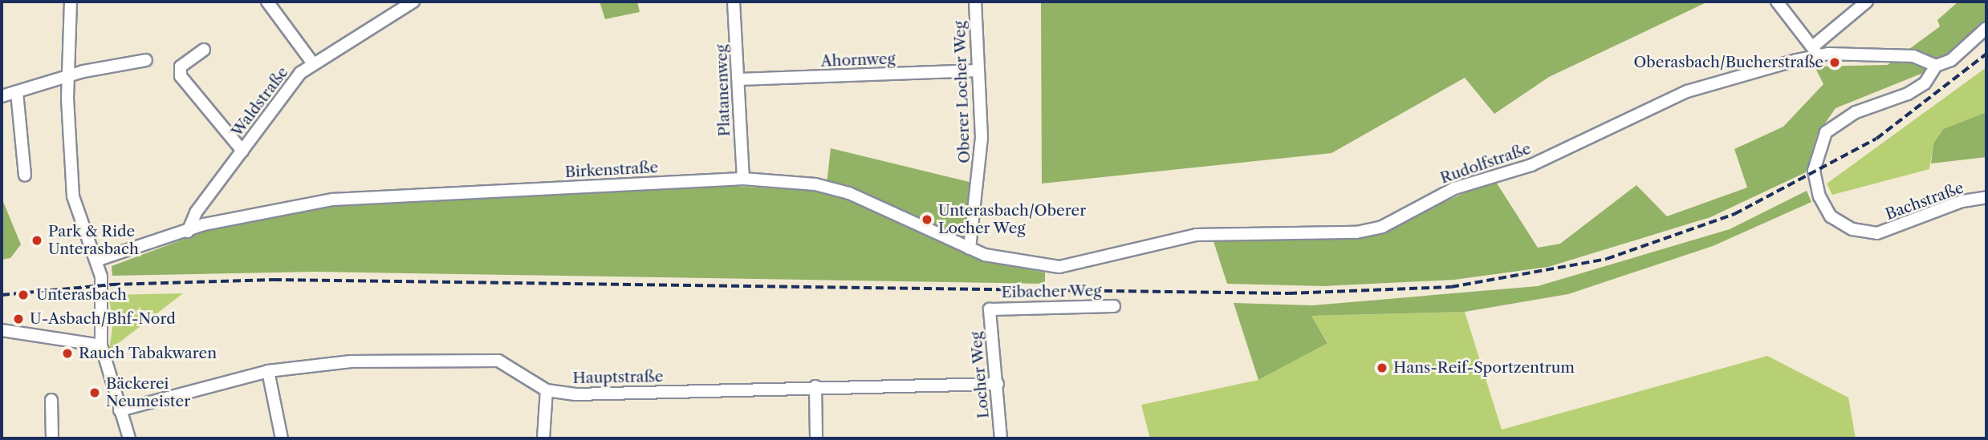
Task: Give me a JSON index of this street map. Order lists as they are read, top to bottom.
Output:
{
  "streets": {
    "street": [
      "Ahornweg",
      "Platanenweg",
      "Oberer Locher Weg",
      "Waldstraße",
      "Rudolfstraße",
      "Birkenstraße",
      "Bachstraße",
      "Eibacher Weg",
      "Locher Weg",
      "Hauptstraße"
    ]
  },
  "crossings": [
    ["Ahornweg", "Platanenweg"],
    ["Ahornweg", "Oberer Locher Weg"],
    ["Platanenweg", "Birkenstraße"],
    ["Oberer Locher Weg", "Rudolfstraße"],
    ["Oberer Locher Weg", "Birkenstraße"],
    ["Waldstraße", "Birkenstraße"],
    ["Rudolfstraße", "Birkenstraße"],
    ["Rudolfstraße", "Bachstraße"],
    ["Eibacher Weg", "Locher Weg"],
    ["Locher Weg", "Hauptstraße"]
  ],
  "places": [
    "Oberasbach/Bucherstraße",
    "Unterasbach/Oberer Locher Weg",
    "Park & Ride Unterasbach",
    "Unterasbach",
    "U-Asbach/Bhf-Nord",
    "Rauch Tabakwaren",
    "Hans-Reif-Sportzentrum",
    "Bäckerei Neumeister"
  ]
}
